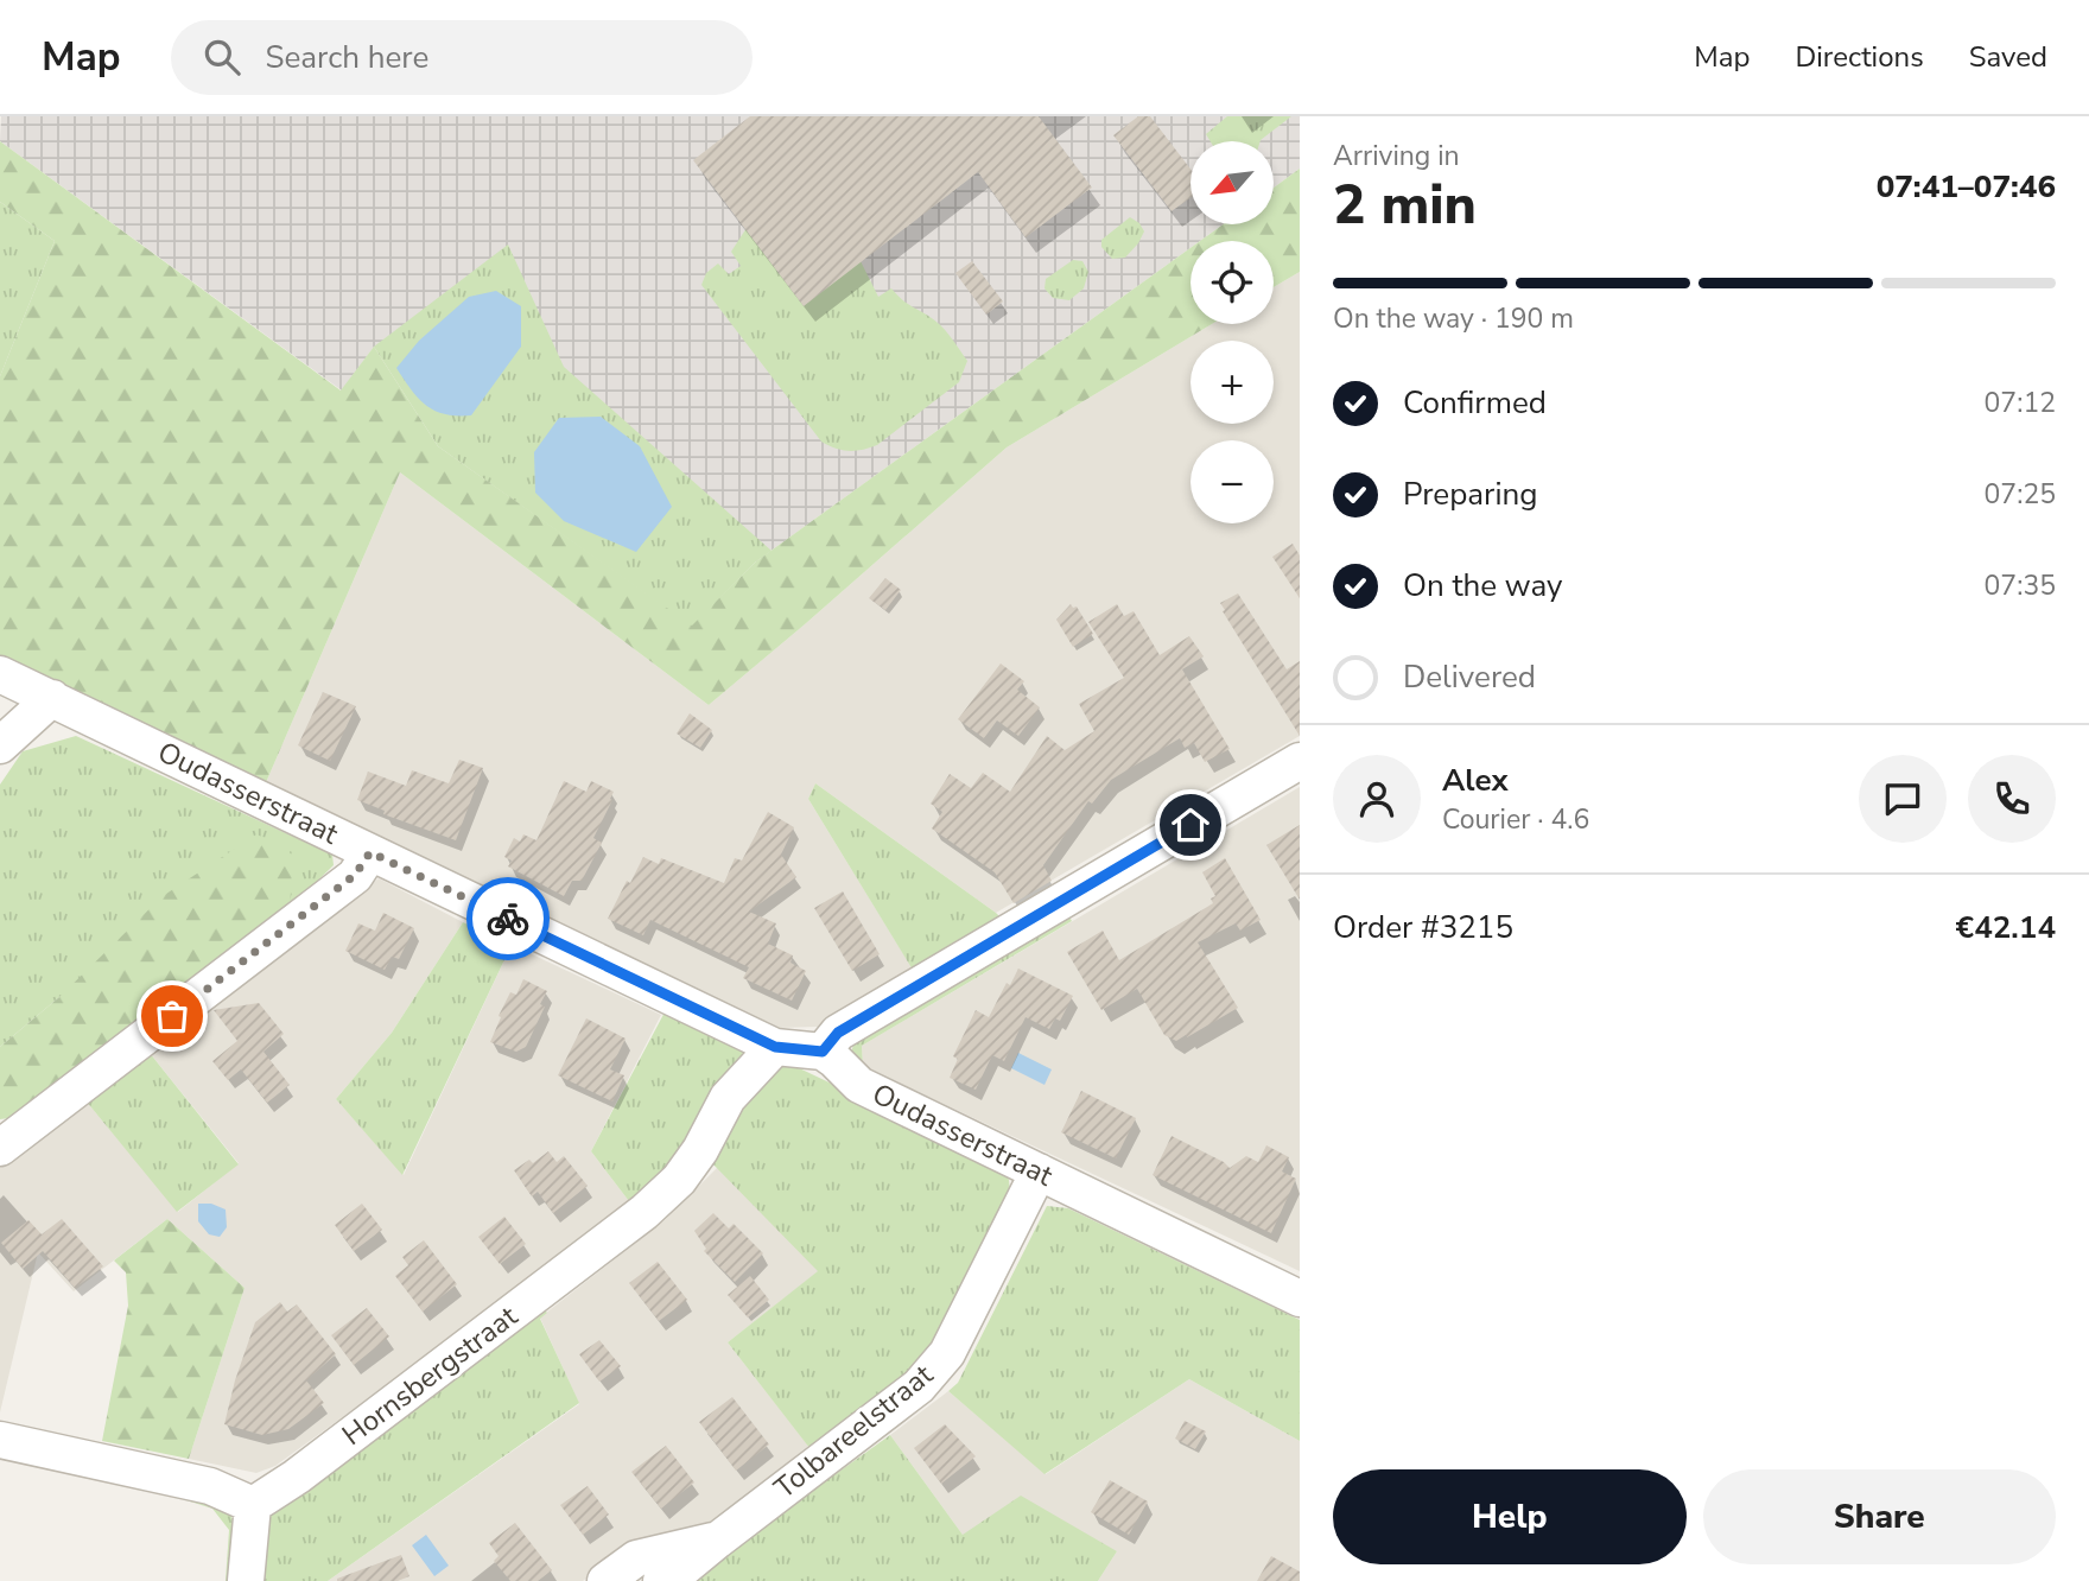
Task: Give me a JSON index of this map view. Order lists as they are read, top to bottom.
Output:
{
  "streets": {
    "street": ["Oudasserstraat", "Hornsbergstraat", "Tolbareelstraat"]
  },
  "crossings": [
    ["Oudasserstraat", "Hornsbergstraat"],
    ["Oudasserstraat", "Tolbareelstraat"]
  ],
  "north": "bottom left",
  "page": {
    "header": "Map",
    "search": "Search here",
    "nav": ["Map", "Directions", "Saved"],
    "heading": ["2 min", "Arriving in", "07:41–07:46"],
    "panel": [
      "Alex",
      "Courier · 4.6",
      "Order #3215",
      "€42.14"
    ],
    "map_buttons": ["+", "−"],
    "bar": "On the way · 190 m",
    "list": [
      ["Confirmed", "07:12"],
      ["Preparing", "07:25"],
      ["On the way", "07:35"],
      "Delivered"
    ],
    "buttons": ["Help", "Share"]
  }
}
